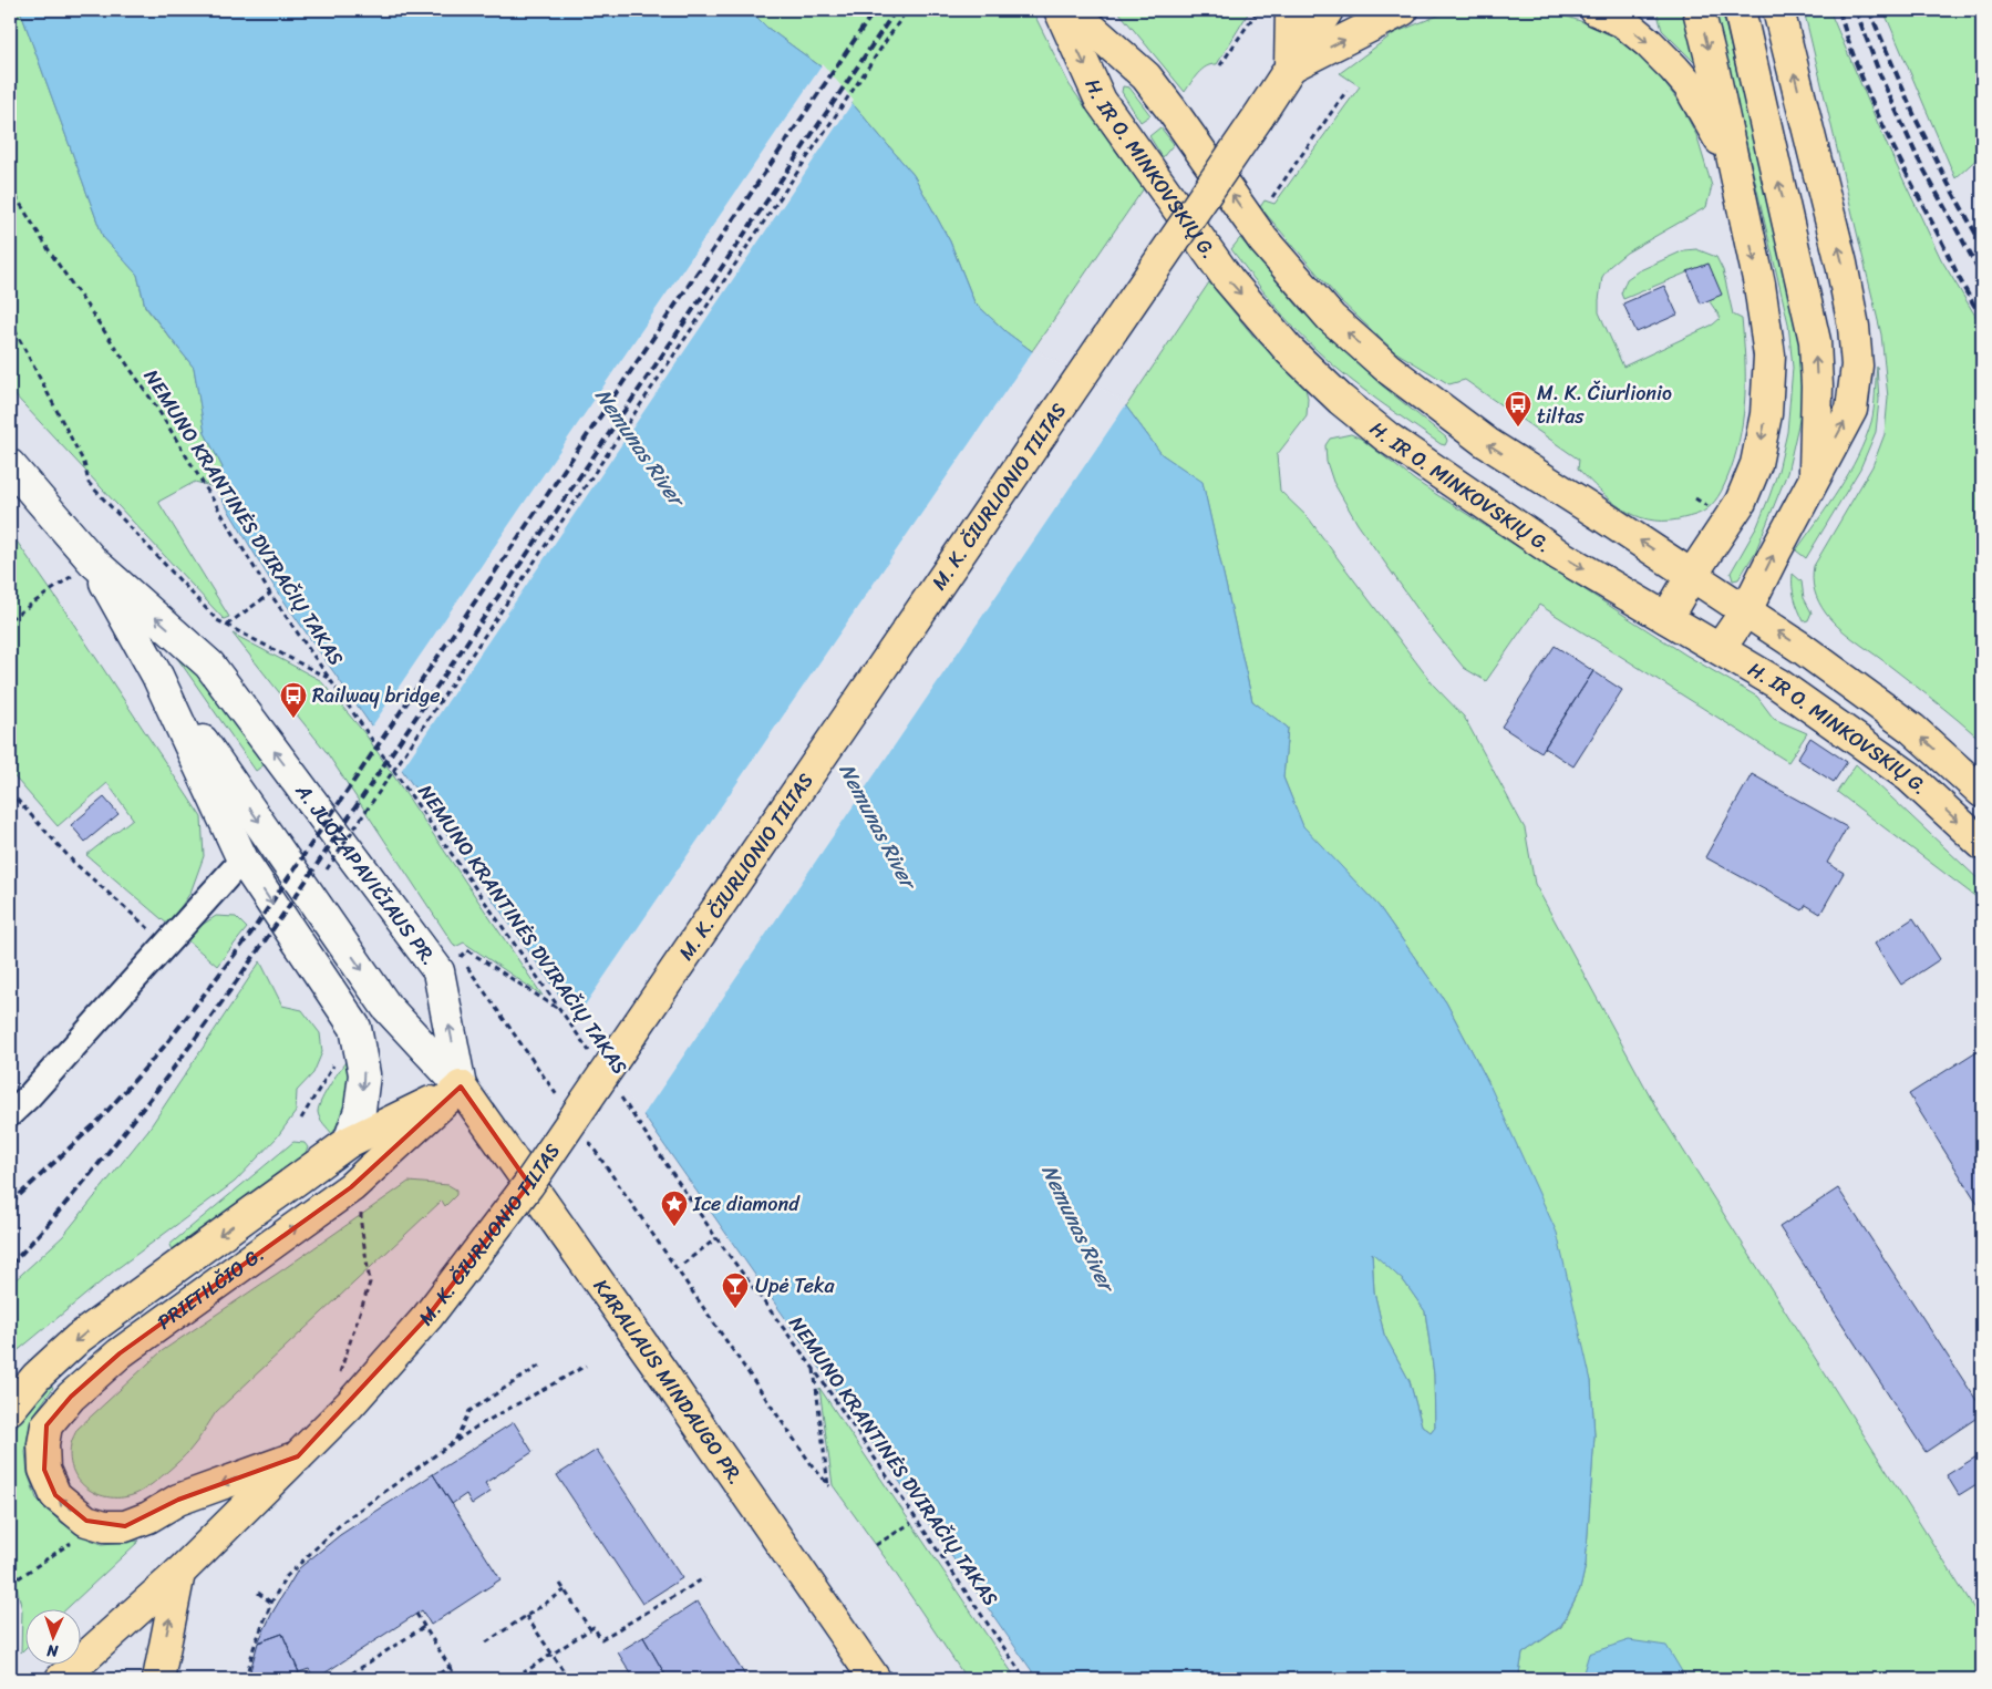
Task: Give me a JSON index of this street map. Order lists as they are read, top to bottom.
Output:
{
  "streets": {
    "main road": [
      "H. IR O. MINKOVSKIŲ G.",
      "M. K. ČIURLIONIO TILTAS",
      "A. JUOZAPAVIČIAUS PR.",
      "PRIETILČIO G.",
      "KARALIAUS MINDAUGO PR."
    ],
    "path": ["NEMUNO KRANTINĖS DVIRAČIŲ TAKAS"]
  },
  "crossings": [
    ["M. K. ČIURLIONIO TILTAS", "PRIETILČIO G."],
    ["A. JUOZAPAVIČIAUS PR.", "PRIETILČIO G."],
    ["A. JUOZAPAVIČIAUS PR.", "KARALIAUS MINDAUGO PR."],
    ["PRIETILČIO G.", "KARALIAUS MINDAUGO PR."]
  ],
  "water": ["Nemunas River"],
  "places": {
    "bus stop": ["M. K. Čiurlionio tiltas", "Railway bridge"],
    "place": ["Ice diamond"],
    "bar": ["Upė Teka"]
  },
  "north": "bottom"
}
